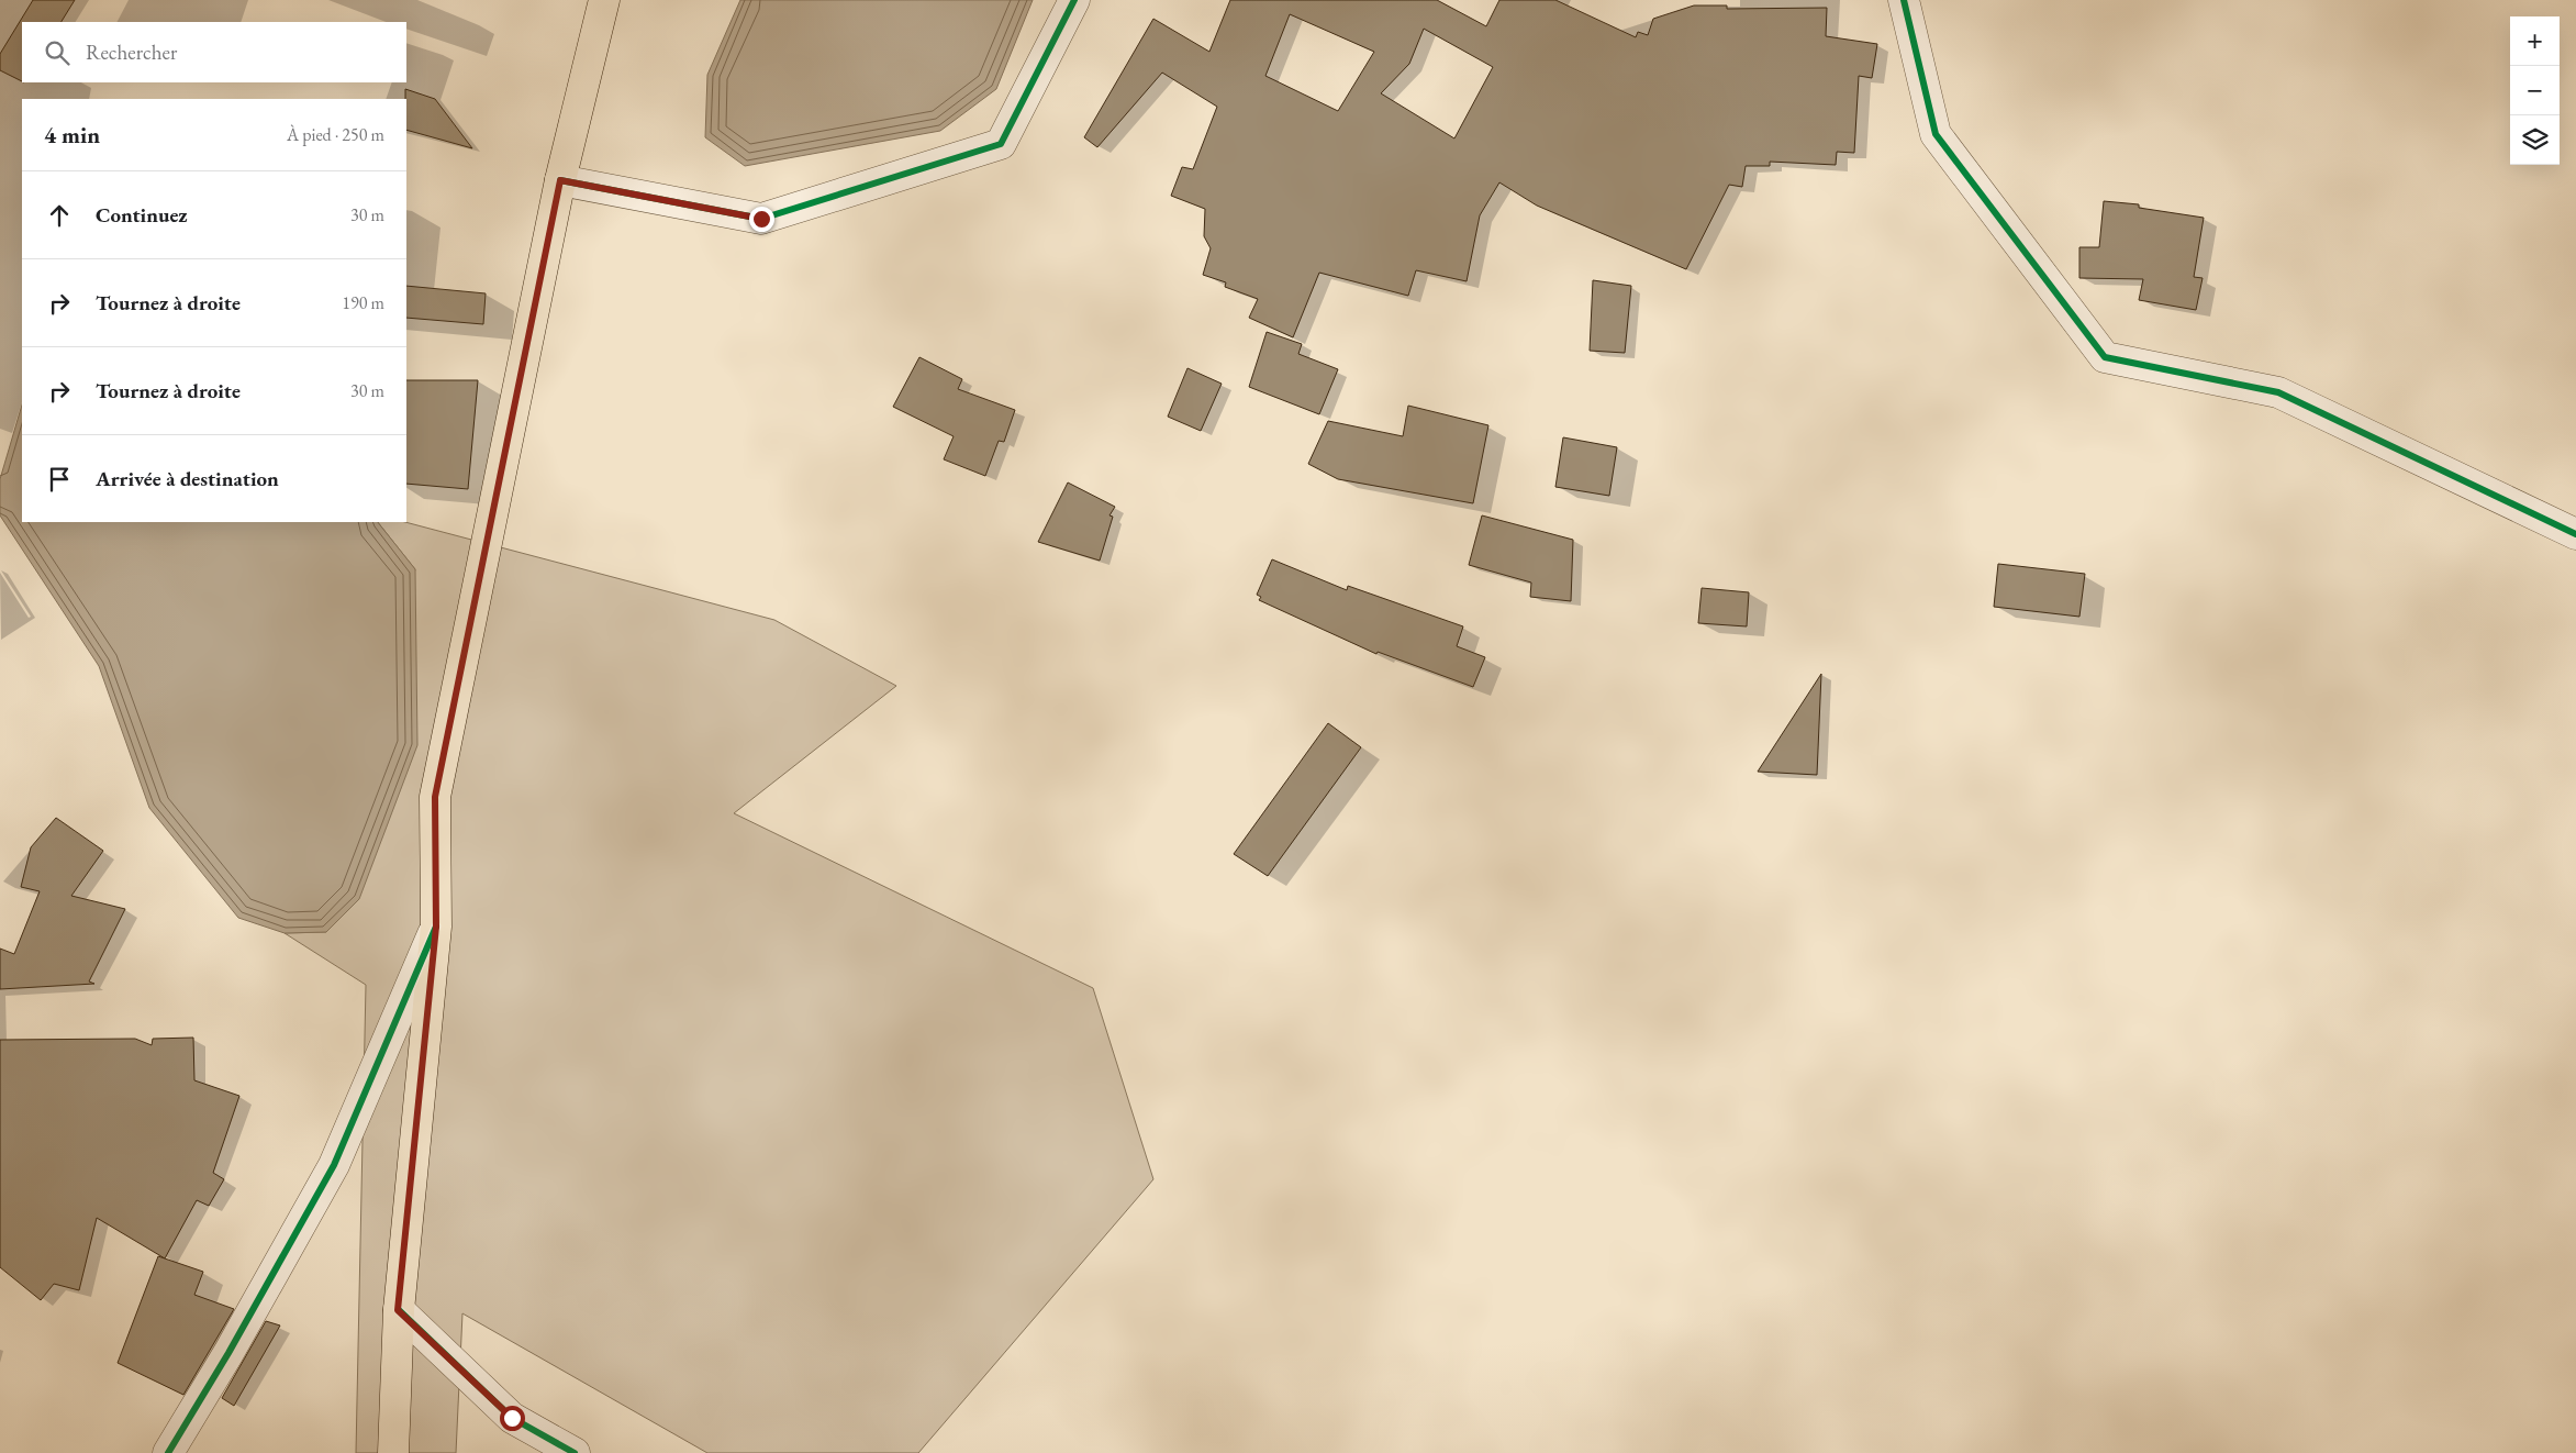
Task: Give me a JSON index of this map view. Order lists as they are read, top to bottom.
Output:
{
  "page": {
    "map_buttons": ["+", "−"],
    "search": "Rechercher",
    "heading": ["4 min", "À pied · 250 m"],
    "list": [
      ["Continuez", "30 m"],
      ["Tournez à droite", "190 m"],
      ["Tournez à droite", "30 m"],
      "Arrivée à destination"
    ]
  }
}
